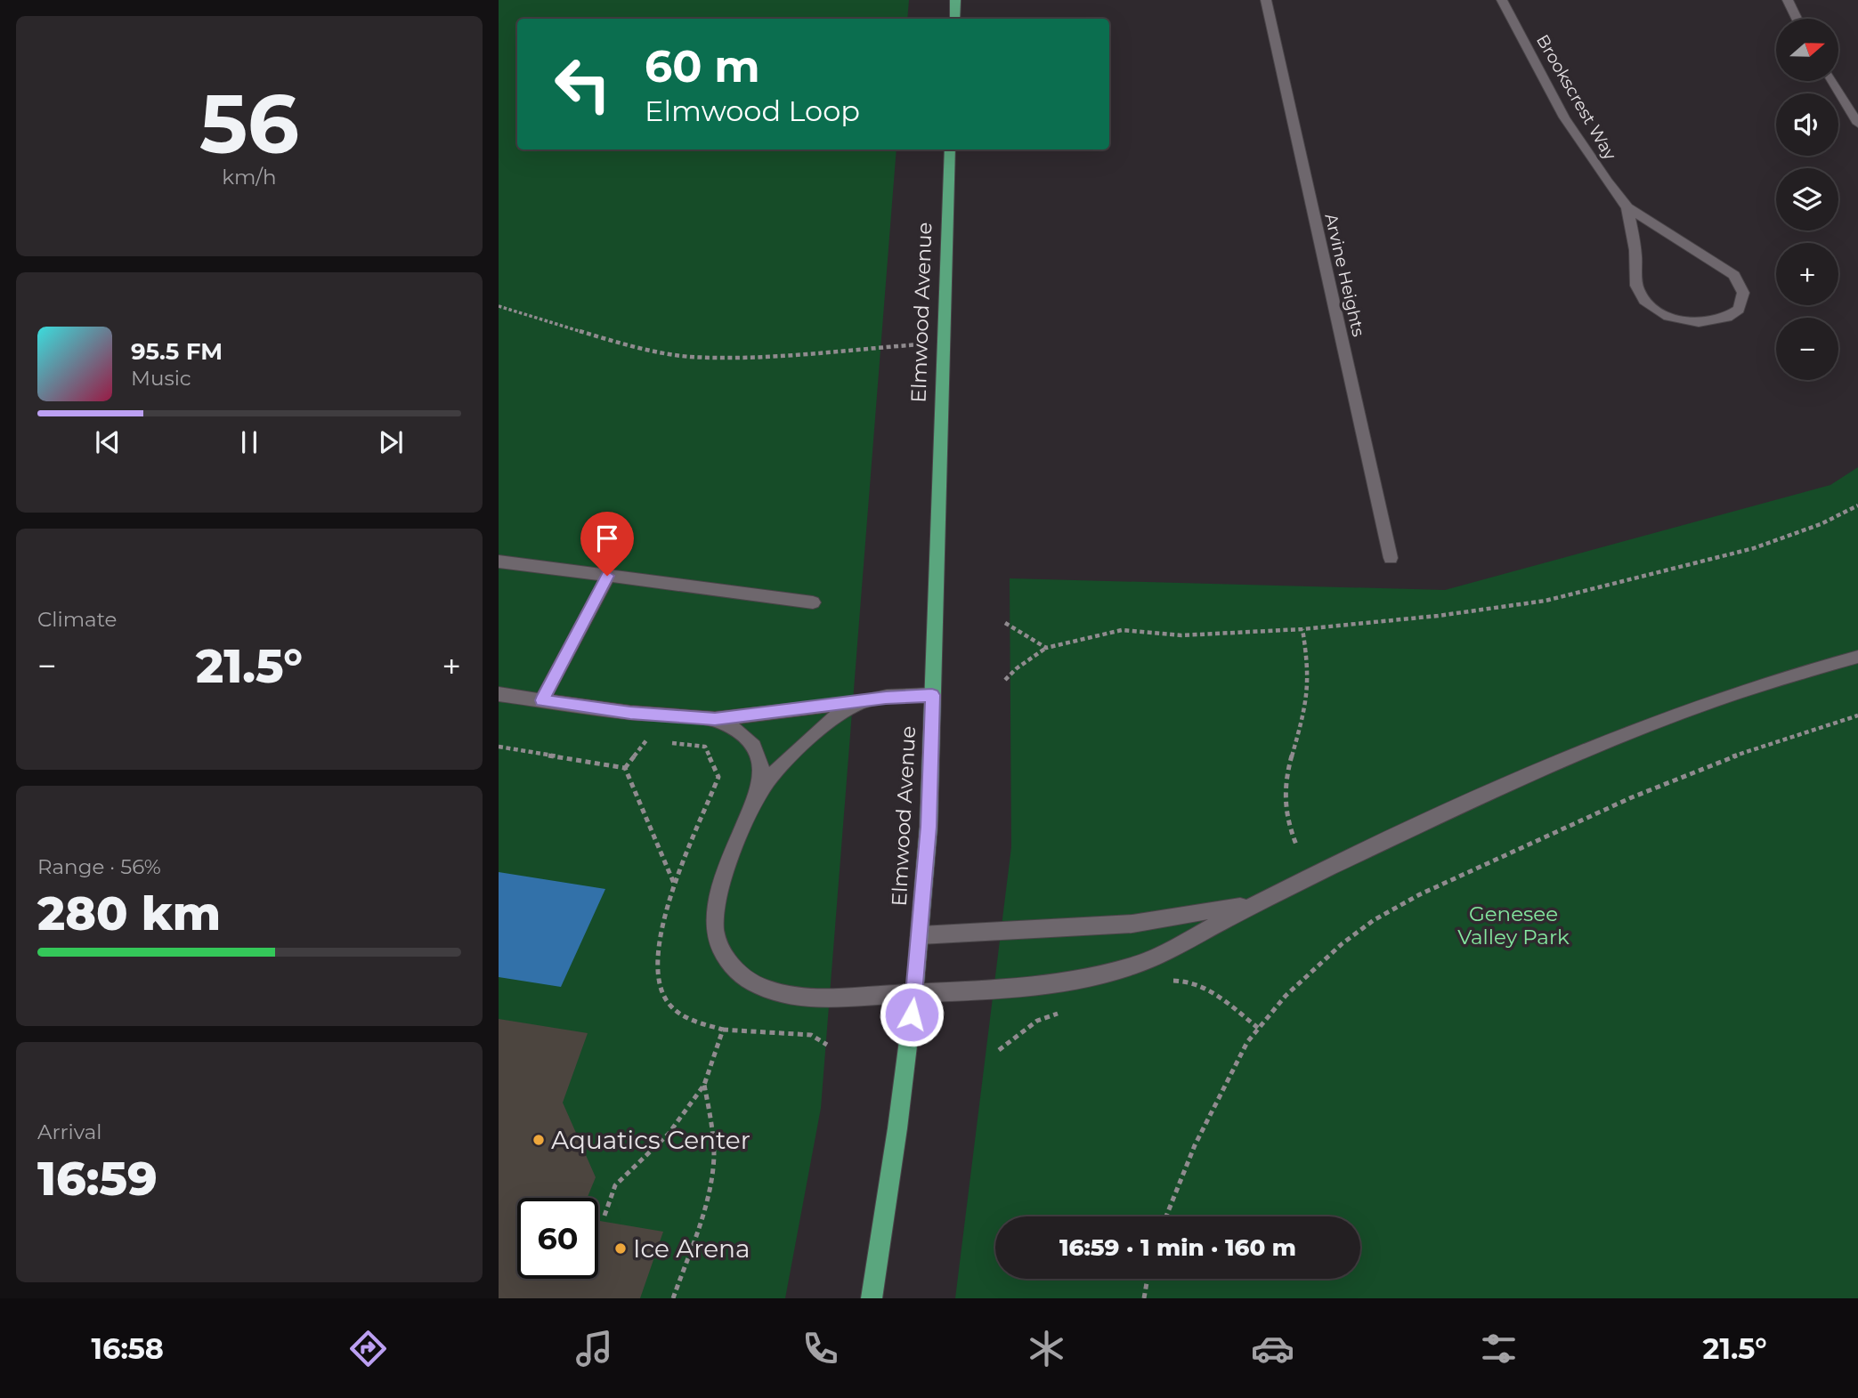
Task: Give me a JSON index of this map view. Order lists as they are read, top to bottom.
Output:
{
  "streets": {
    "main road": ["Elmwood Avenue"],
    "street": ["Brookscrest Way", "Arvine Heights"]
  },
  "parks": ["Genesee Valley Park"],
  "places": ["Aquatics Center", "Ice Arena"],
  "north": "right",
  "page": {
    "tile": [
      ["56", "km/h"],
      "Climate",
      ["Range · 56%", "280 km"],
      ["Arrival", "16:59"]
    ],
    "map_buttons": ["+", "−"],
    "turn": ["60 m", "Elmwood Loop"],
    "song": ["95.5 FM", "Music"],
    "heat": ["−", "21.5°", "+"],
    "limit": "60",
    "trip": "16:59 · 1 min · 160 m",
    "tabs": ["16:58", "21.5°"]
  }
}
